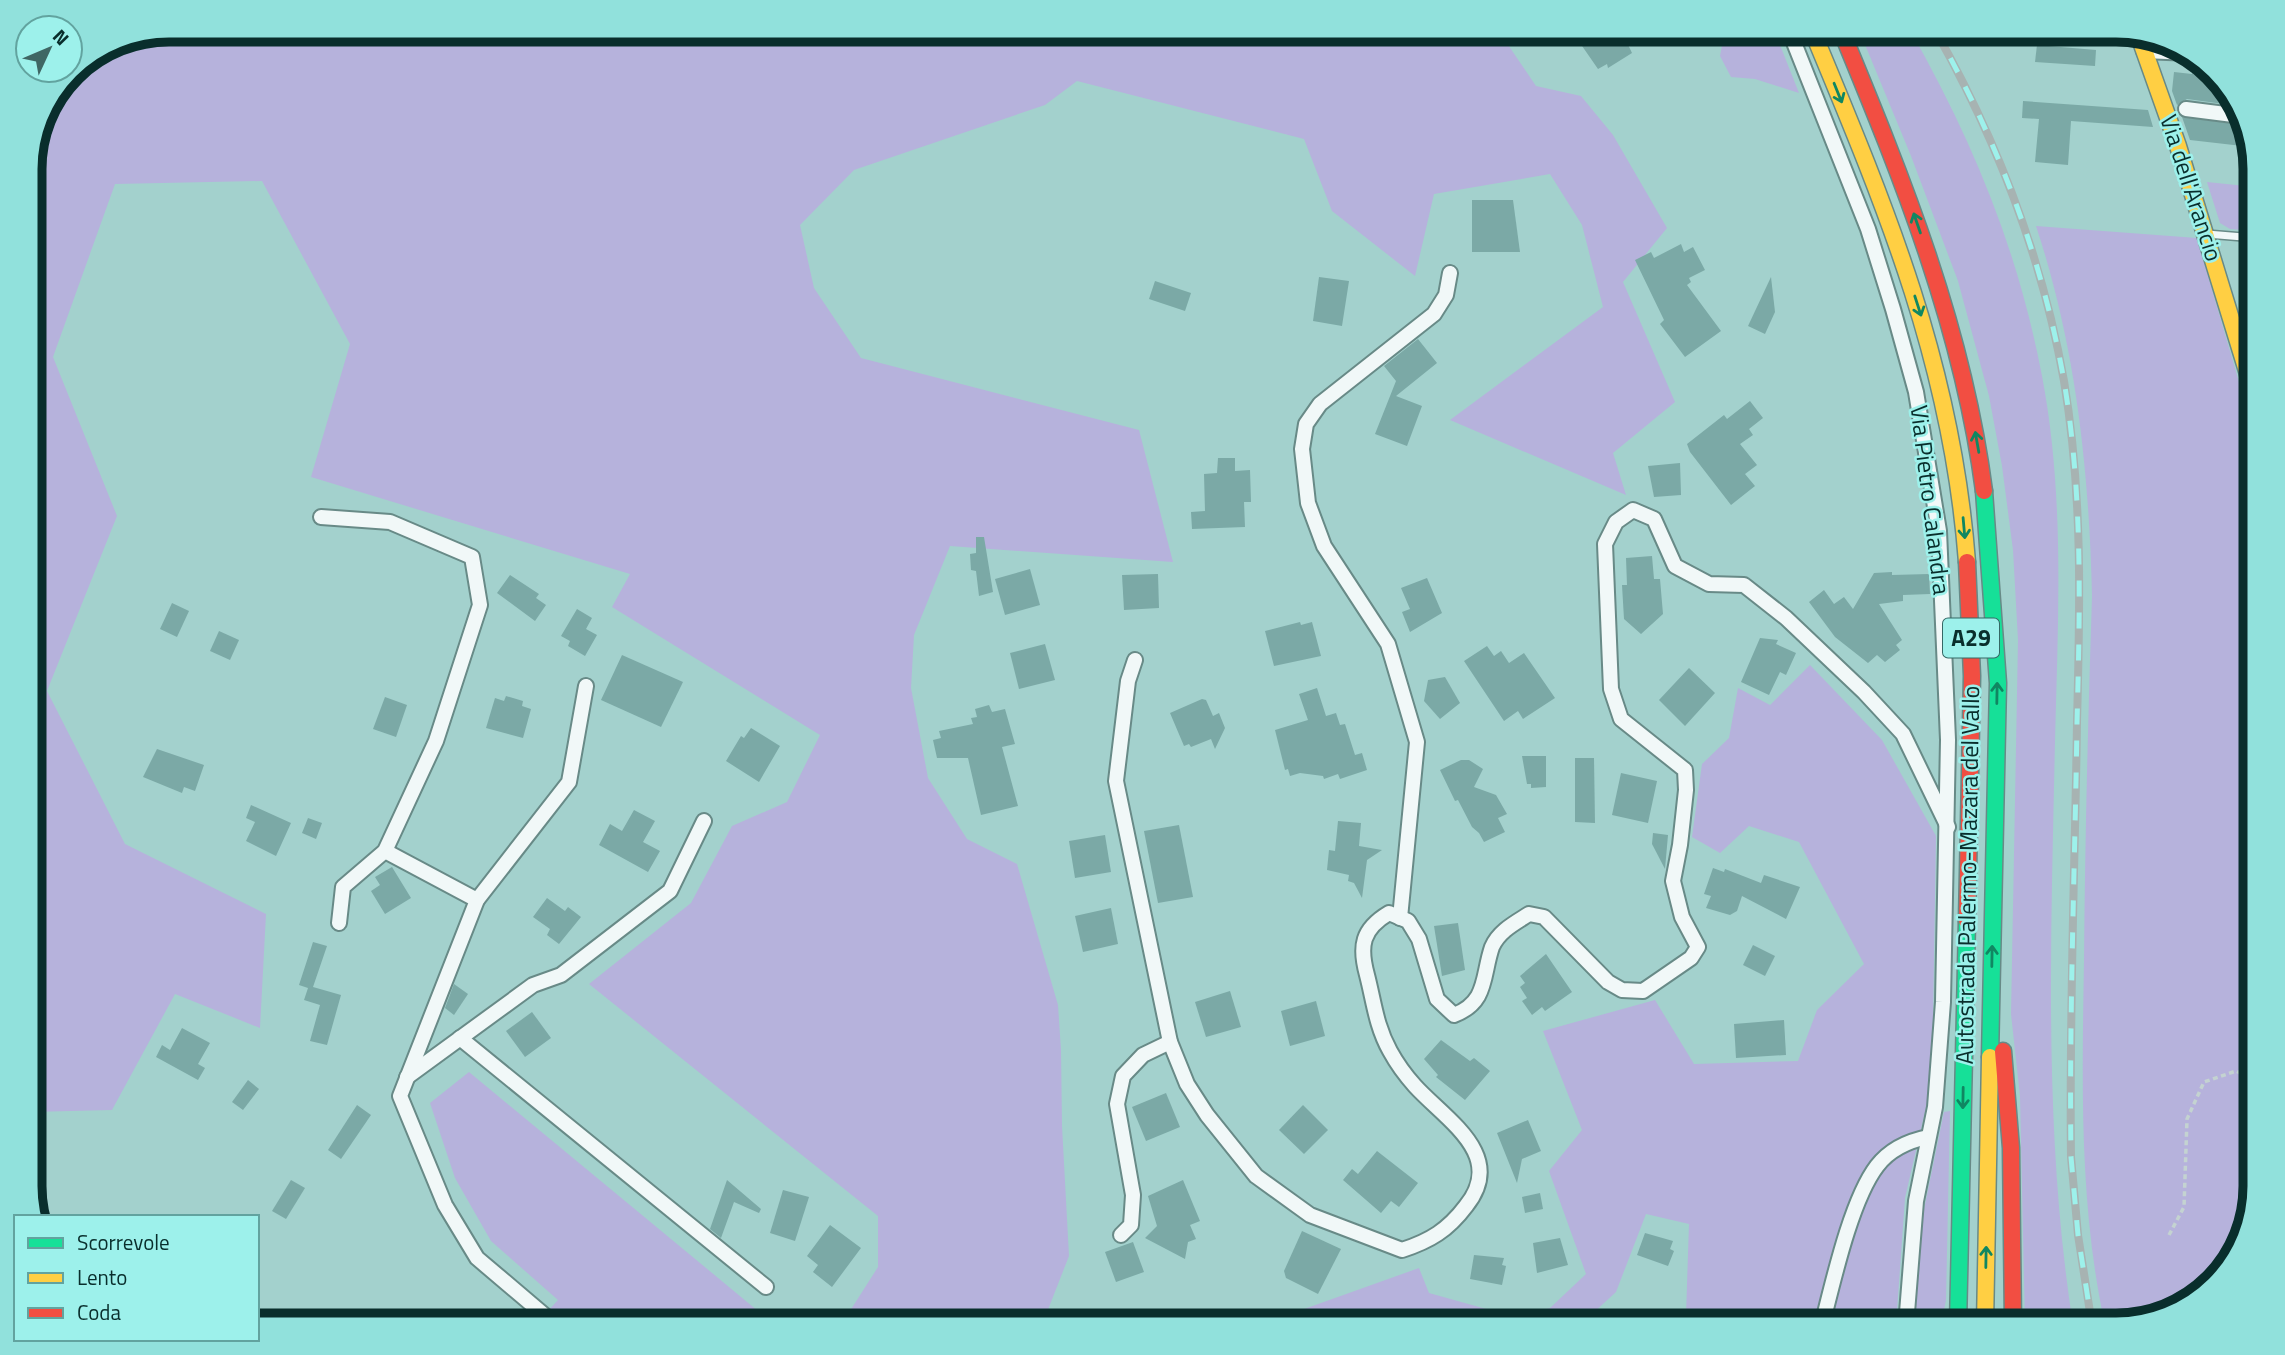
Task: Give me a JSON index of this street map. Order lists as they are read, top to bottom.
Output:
{
  "streets": {
    "main road": ["Via dell'Arancio", "A29", "Autostrada Palermo-Mazara del Vallo"],
    "street": ["Via Pietro Calandra"]
  },
  "legend": ["Scorrevole", "Lento", "Coda"],
  "north": "top right"
}
